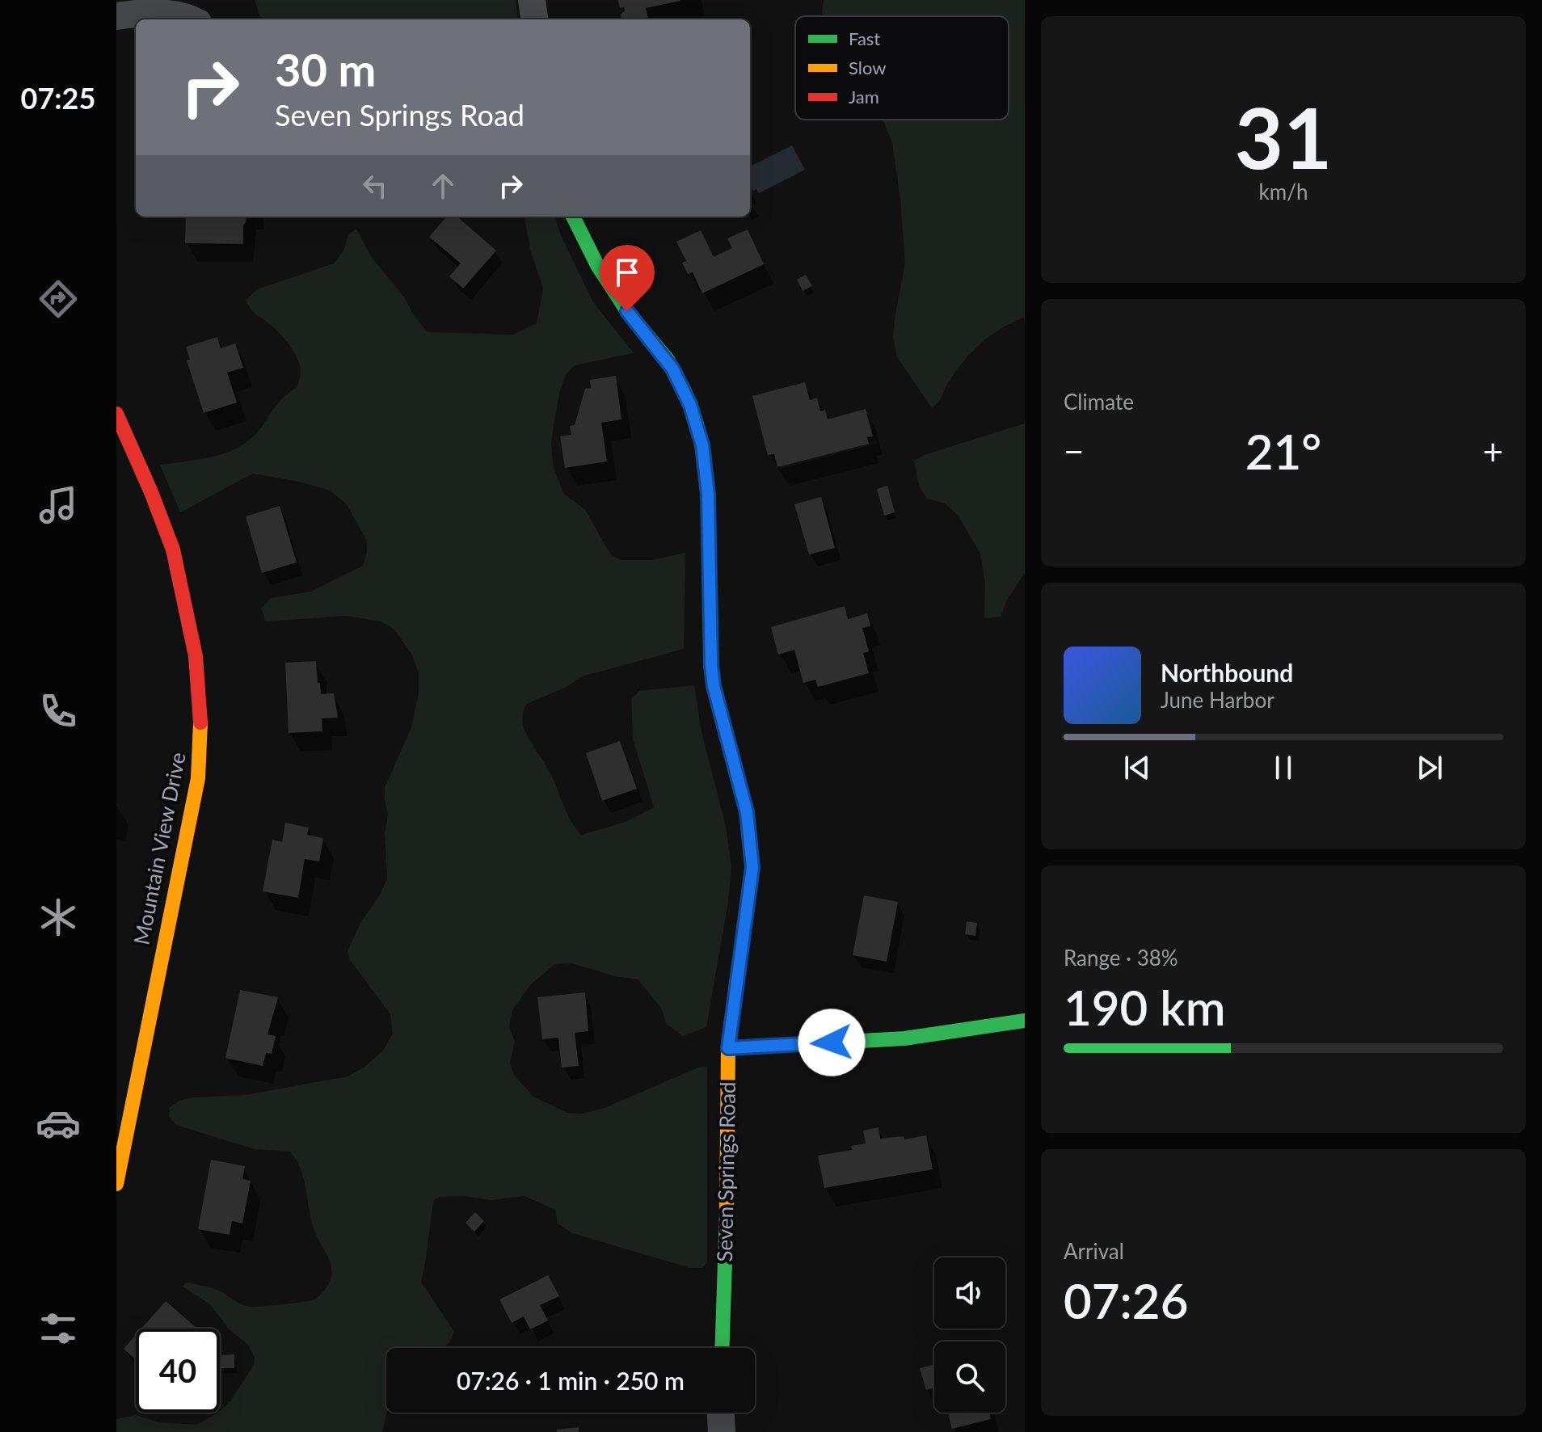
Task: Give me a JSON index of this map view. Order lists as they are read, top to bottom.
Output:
{
  "streets": {
    "street": ["Mountain View Drive", "Seven Springs Road"]
  },
  "legend": ["Fast", "Slow", "Jam"],
  "page": {
    "tabs": "07:25",
    "tile": [
      ["31", "km/h"],
      "Climate",
      ["Range · 38%", "190 km"],
      ["Arrival", "07:26"]
    ],
    "turn": ["30 m", "Seven Springs Road"],
    "heat": ["−", "21°", "+"],
    "song": ["Northbound", "June Harbor"],
    "limit": "40",
    "trip": "07:26 · 1 min · 250 m"
  }
}
